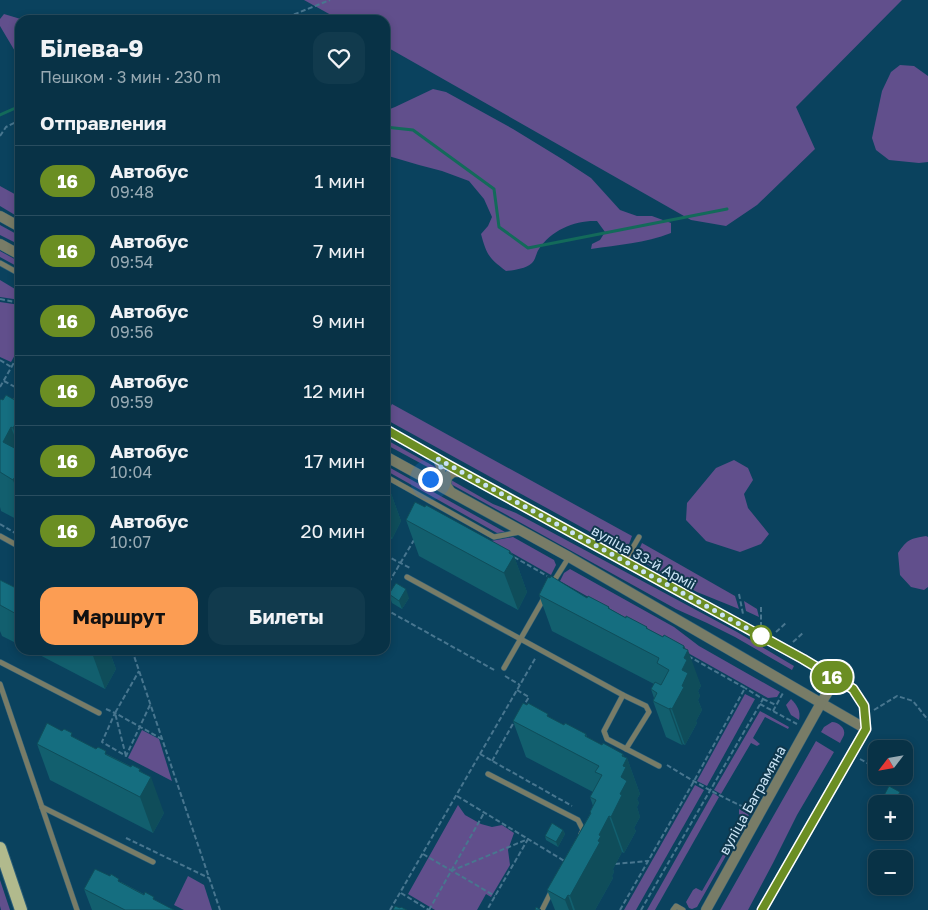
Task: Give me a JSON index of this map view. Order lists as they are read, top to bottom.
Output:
{
  "streets": {
    "street": ["вуліца 33-й Арміі", "вуліца Баграмяна"]
  },
  "crossings": [
    ["вуліца 33-й Арміі", "вуліца Баграмяна"]
  ],
  "lines": ["bus line 16"],
  "north": "bottom left",
  "page": {
    "on_map": "16",
    "heading": [
      ["Білева-9", "Пешком · 3 мин · 230 m"],
      "Отправления"
    ],
    "list": [
      {
        "mark": "16",
        "name": "Автобус",
        "note": "09:48",
        "value": "1 мин"
      },
      {
        "mark": "16",
        "name": "Автобус",
        "note": "09:54",
        "value": "7 мин"
      },
      {
        "mark": "16",
        "name": "Автобус",
        "note": "09:56",
        "value": "9 мин"
      },
      {
        "mark": "16",
        "name": "Автобус",
        "note": "09:59",
        "value": "12 мин"
      },
      {
        "mark": "16",
        "name": "Автобус",
        "note": "10:04",
        "value": "17 мин"
      },
      {
        "mark": "16",
        "name": "Автобус",
        "note": "10:07",
        "value": "20 мин"
      }
    ],
    "buttons": ["Маршрут", "Билеты"],
    "map_buttons": ["+", "−"]
  }
}
